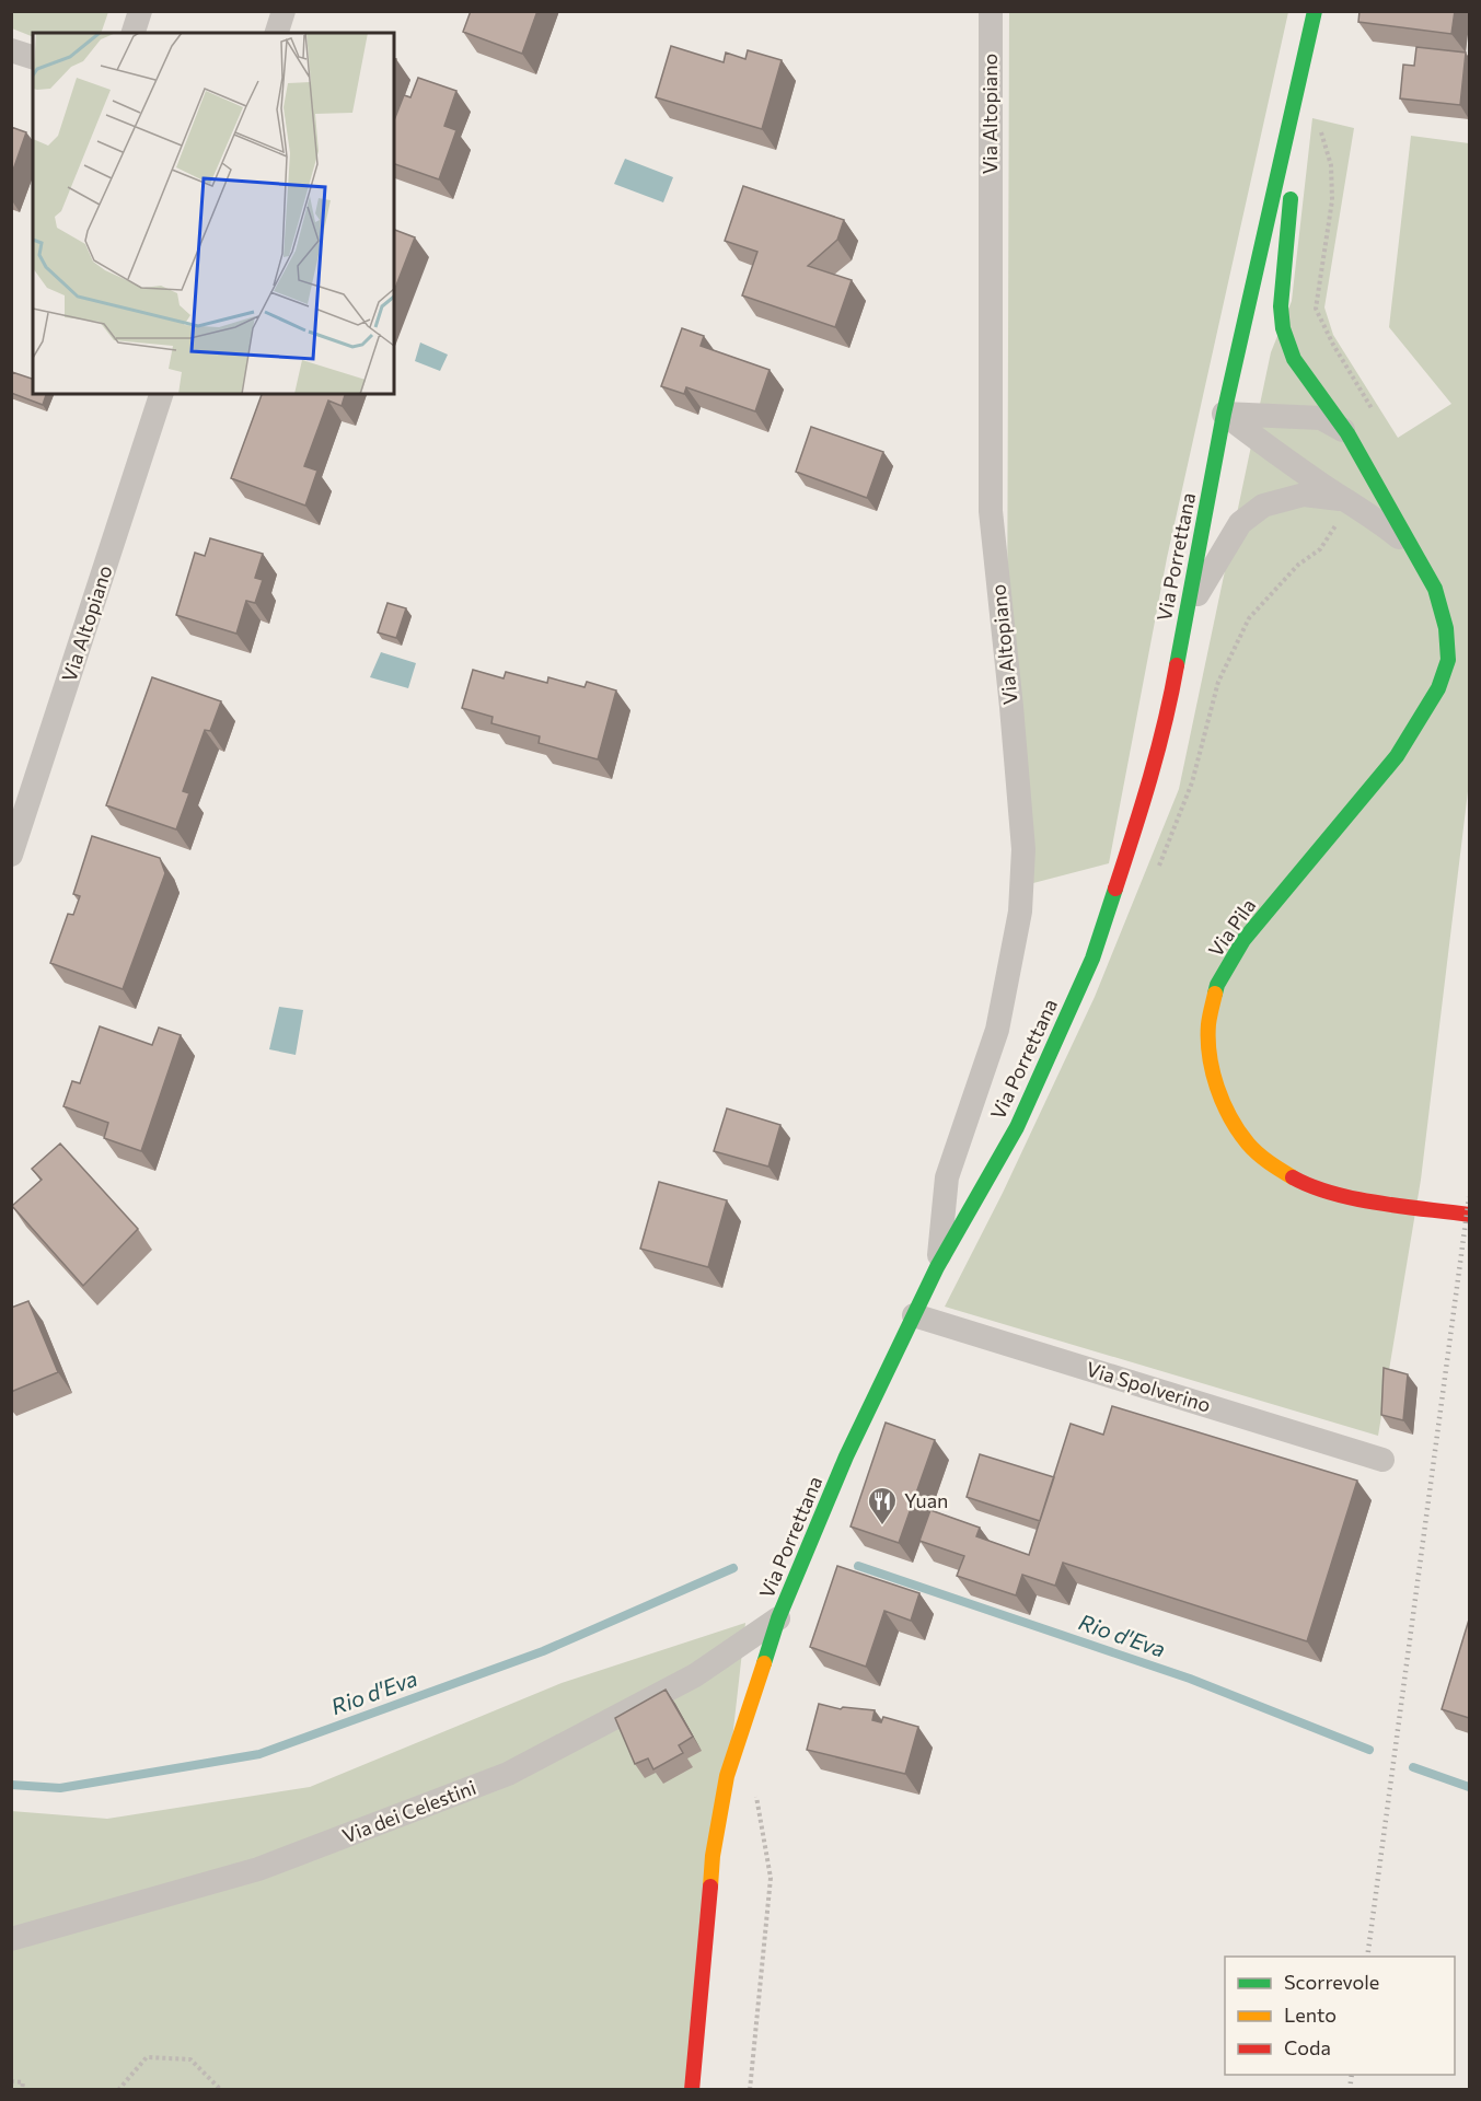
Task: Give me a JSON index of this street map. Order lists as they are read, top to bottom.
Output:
{
  "streets": {
    "main road": ["Via Porrettana", "Via Pila"],
    "street": ["Via Altopiano", "Via Spolverino", "Via dei Celestini"]
  },
  "crossings": [
    ["Via Altopiano", "Via Porrettana"],
    ["Via Porrettana", "Via Pila"],
    ["Via Porrettana", "Via Spolverino"],
    ["Via Porrettana", "Via dei Celestini"]
  ],
  "water": ["Rio d'Eva"],
  "places": {
    "restaurant": ["Yuan"]
  },
  "legend": ["Scorrevole", "Lento", "Coda"]
}
